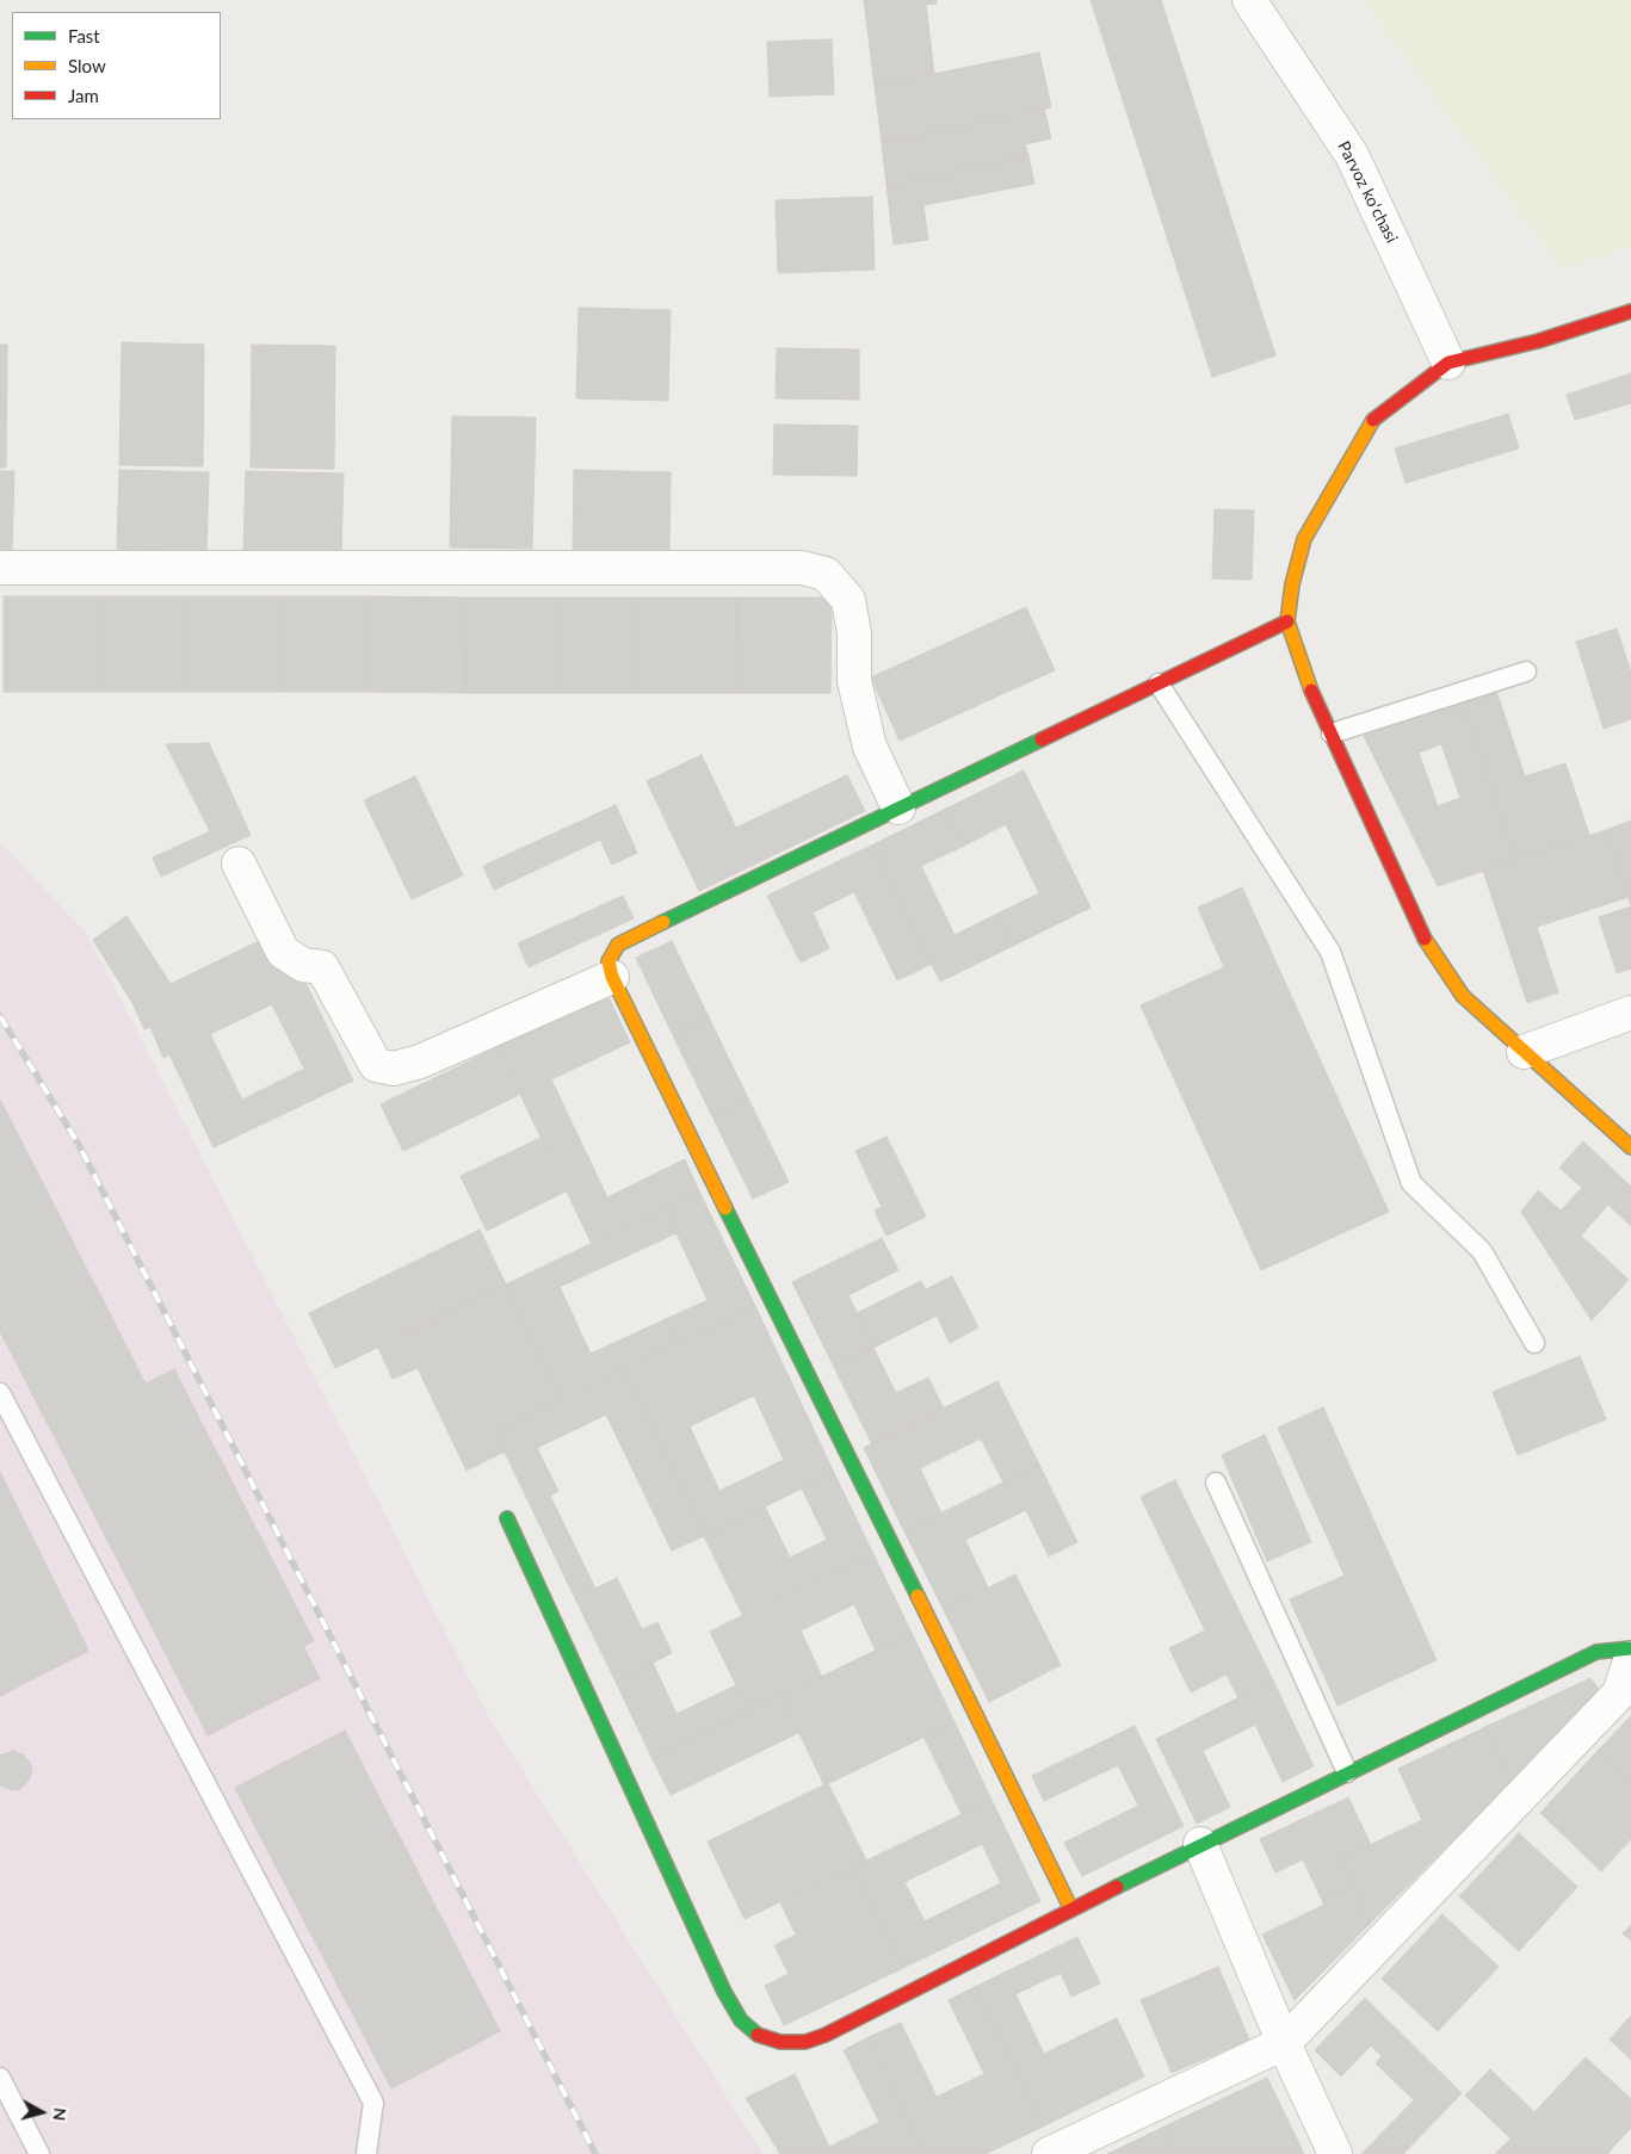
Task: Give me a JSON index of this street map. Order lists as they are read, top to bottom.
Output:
{
  "streets": {
    "street": ["Parvoz koʻchasi"]
  },
  "legend": ["Fast", "Slow", "Jam"],
  "north": "right"
}
